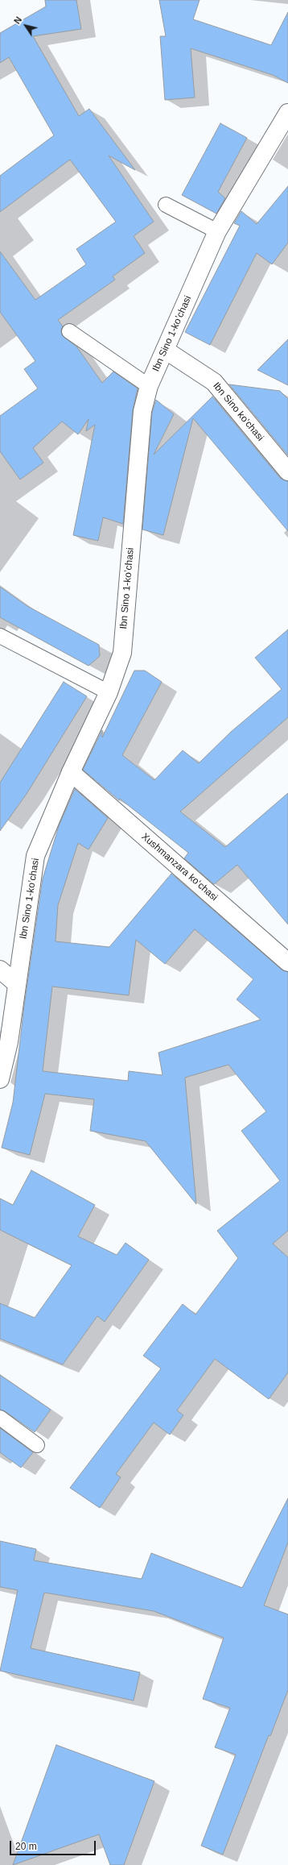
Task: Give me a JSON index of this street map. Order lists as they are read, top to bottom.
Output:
{
  "streets": {
    "street": ["Ibn Sino 1-koʼchasi", "Ibn Sino ko'chasi", "Xushmanzara koʻchasi"]
  },
  "crossings": [
    ["Ibn Sino 1-koʼchasi", "Ibn Sino ko'chasi"],
    ["Ibn Sino 1-koʼchasi", "Xushmanzara koʻchasi"]
  ],
  "scale_bar": "20 m",
  "north": "top left"
}
